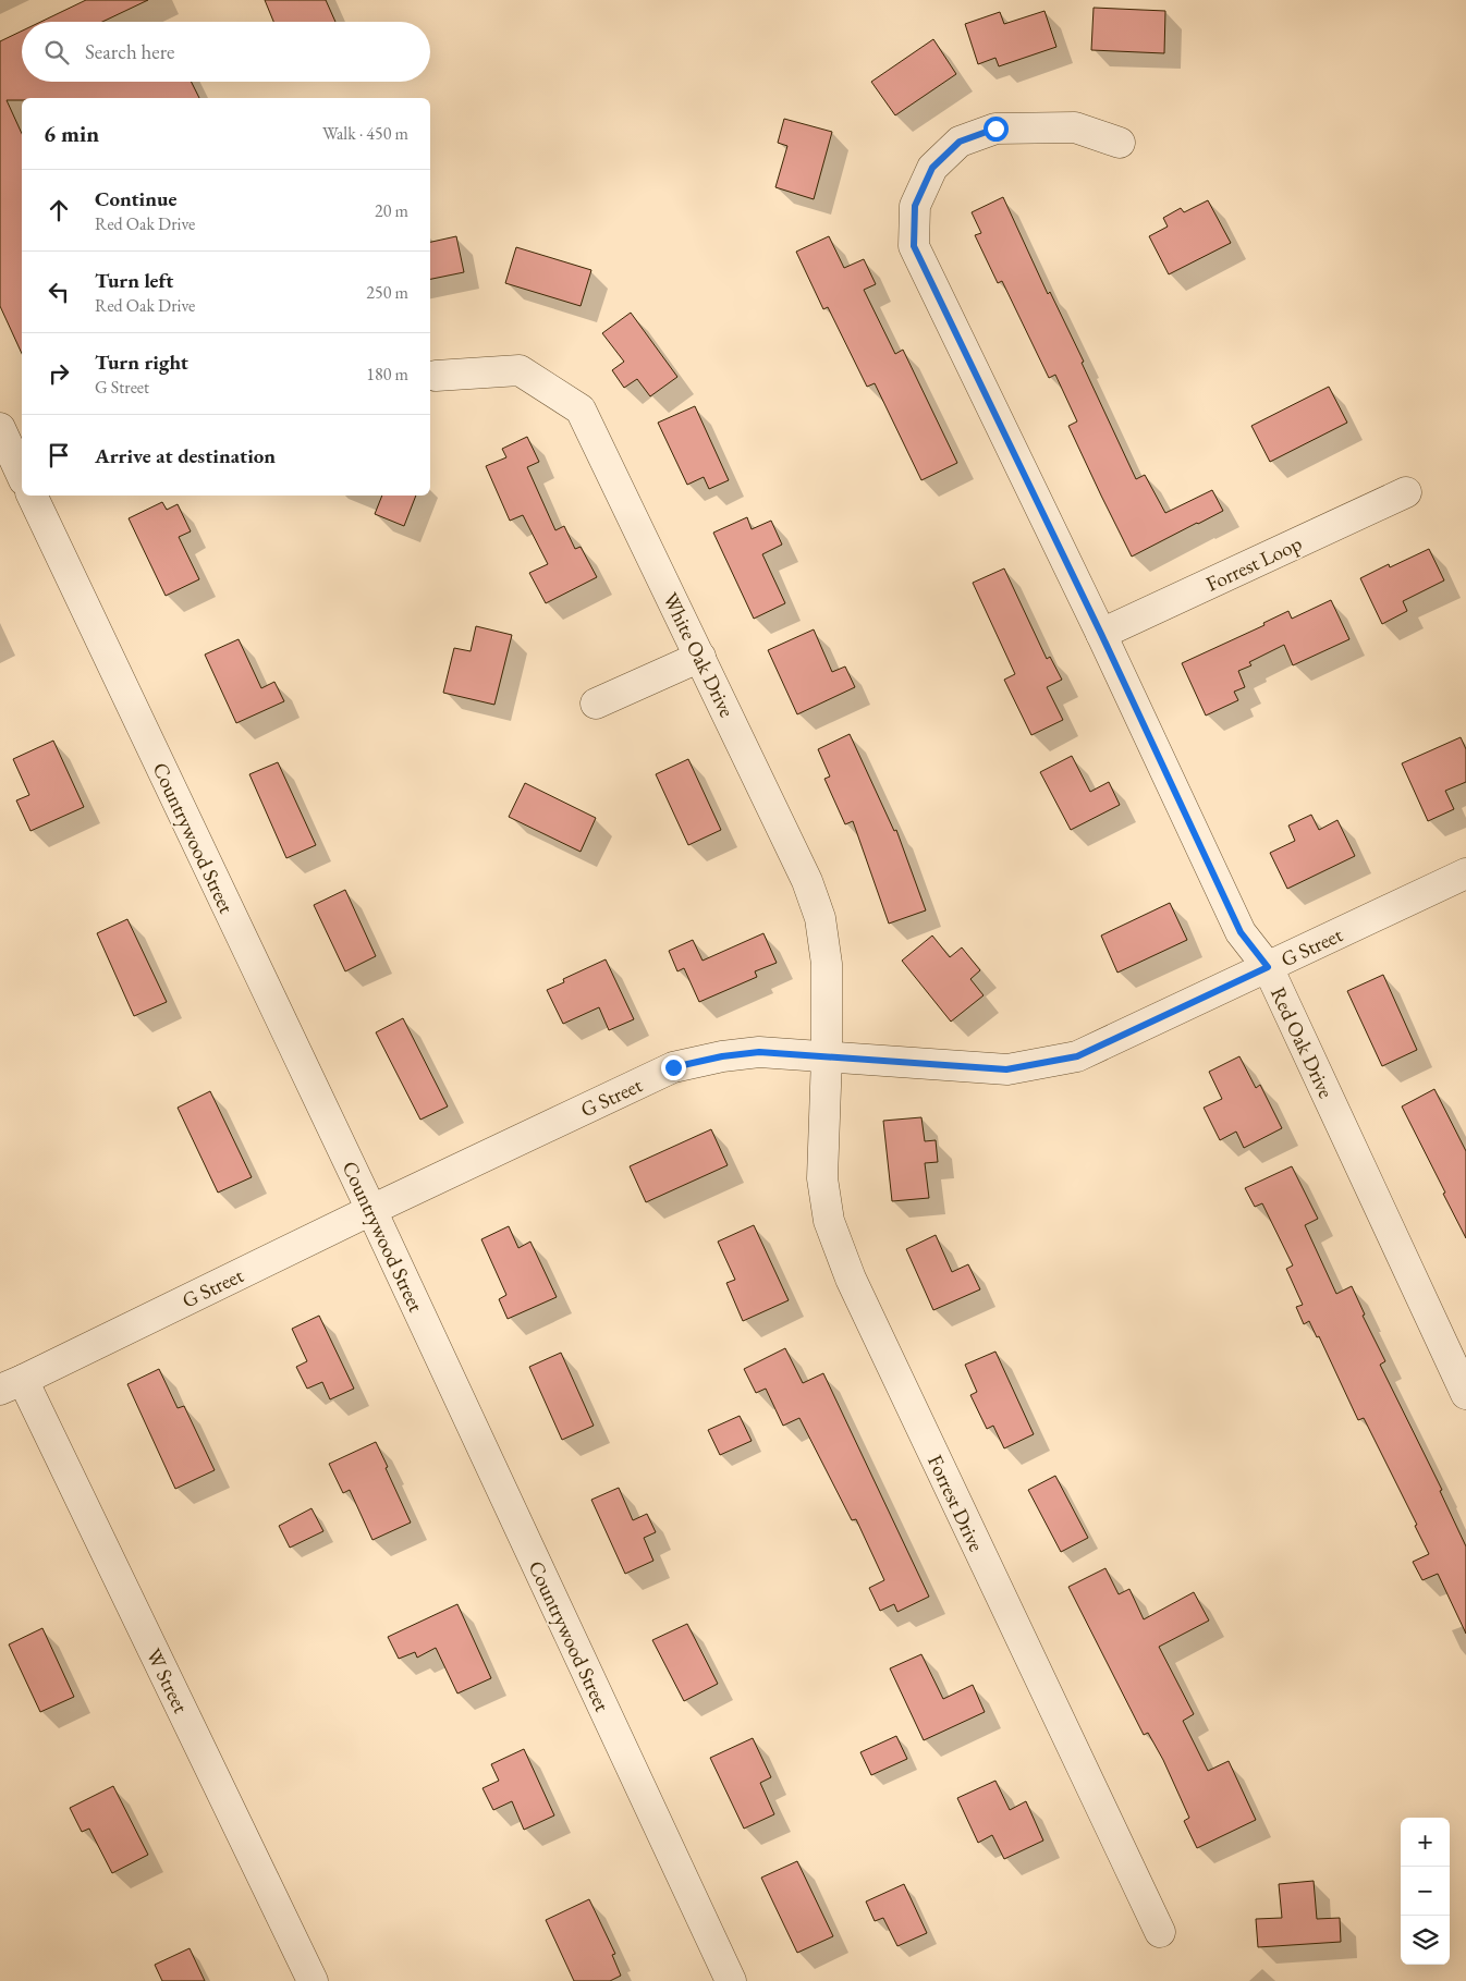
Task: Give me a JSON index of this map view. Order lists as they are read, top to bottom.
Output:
{
  "streets": {
    "street": [
      "Forrest Loop",
      "White Oak Drive",
      "Countrywood Street",
      "G Street",
      "Red Oak Drive",
      "Forrest Drive",
      "W Street"
    ]
  },
  "crossings": [
    ["Forrest Loop", "Red Oak Drive"],
    ["White Oak Drive", "G Street"],
    ["White Oak Drive", "Forrest Drive"],
    ["Countrywood Street", "G Street"],
    ["G Street", "Red Oak Drive"],
    ["G Street", "Forrest Drive"],
    ["G Street", "W Street"]
  ],
  "page": {
    "search": "Search here",
    "heading": ["6 min", "Walk · 450 m"],
    "list": [
      ["Continue", "Red Oak Drive", "20 m"],
      ["Turn left", "Red Oak Drive", "250 m"],
      ["Turn right", "G Street", "180 m"],
      "Arrive at destination"
    ],
    "map_buttons": ["+", "−"]
  }
}
